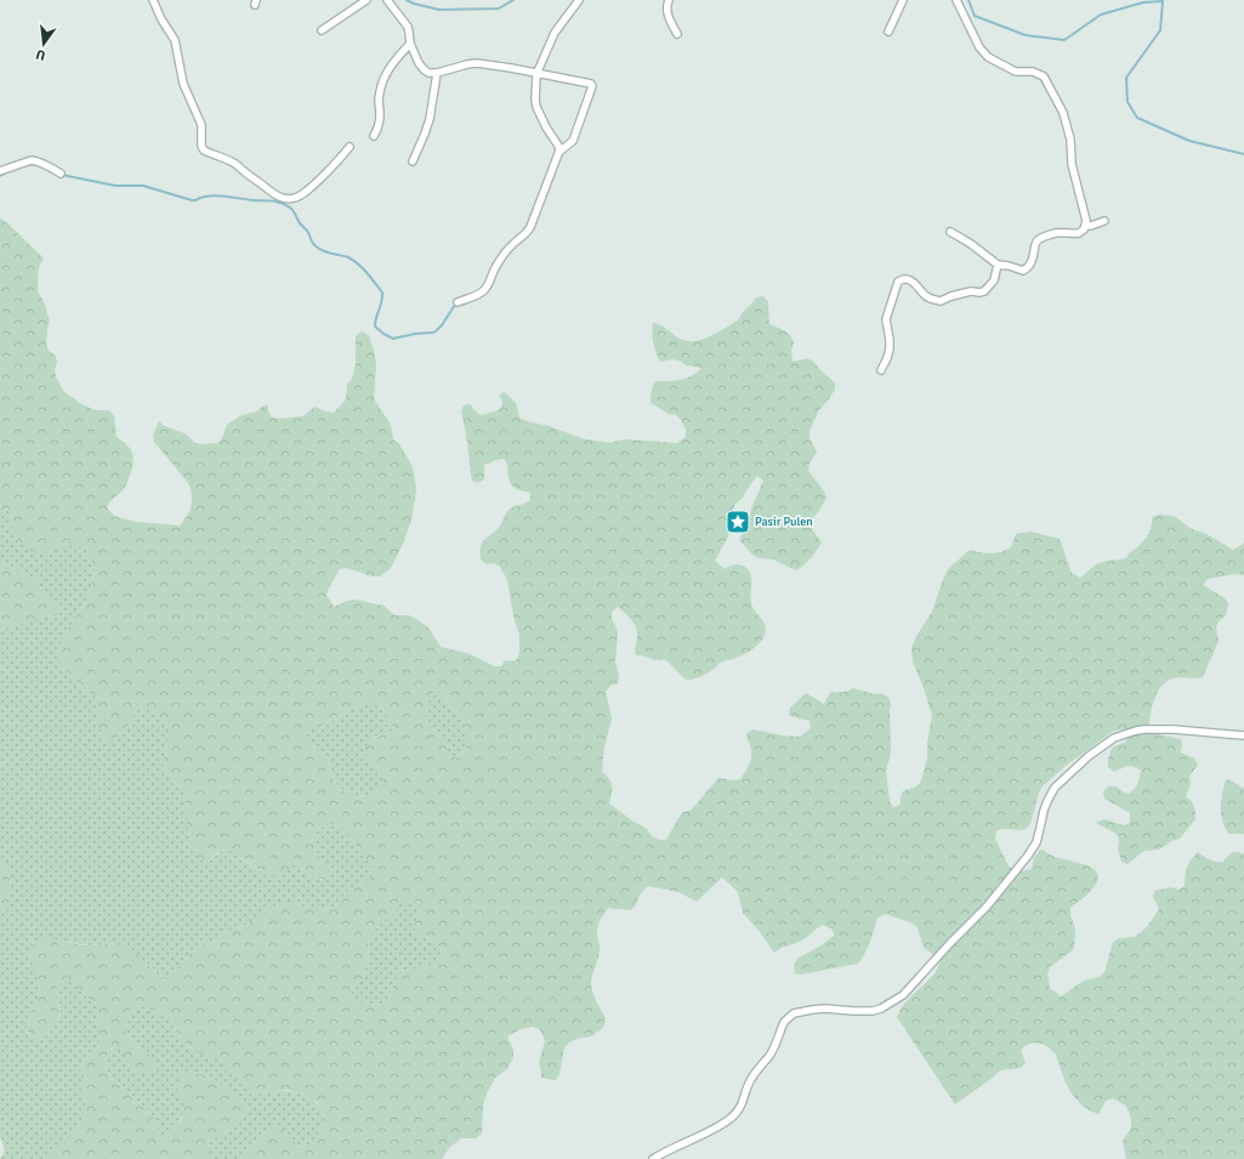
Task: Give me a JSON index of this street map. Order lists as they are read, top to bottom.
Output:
{
  "places": {
    "place": ["Pasir Pulen"]
  },
  "north": "bottom"
}
